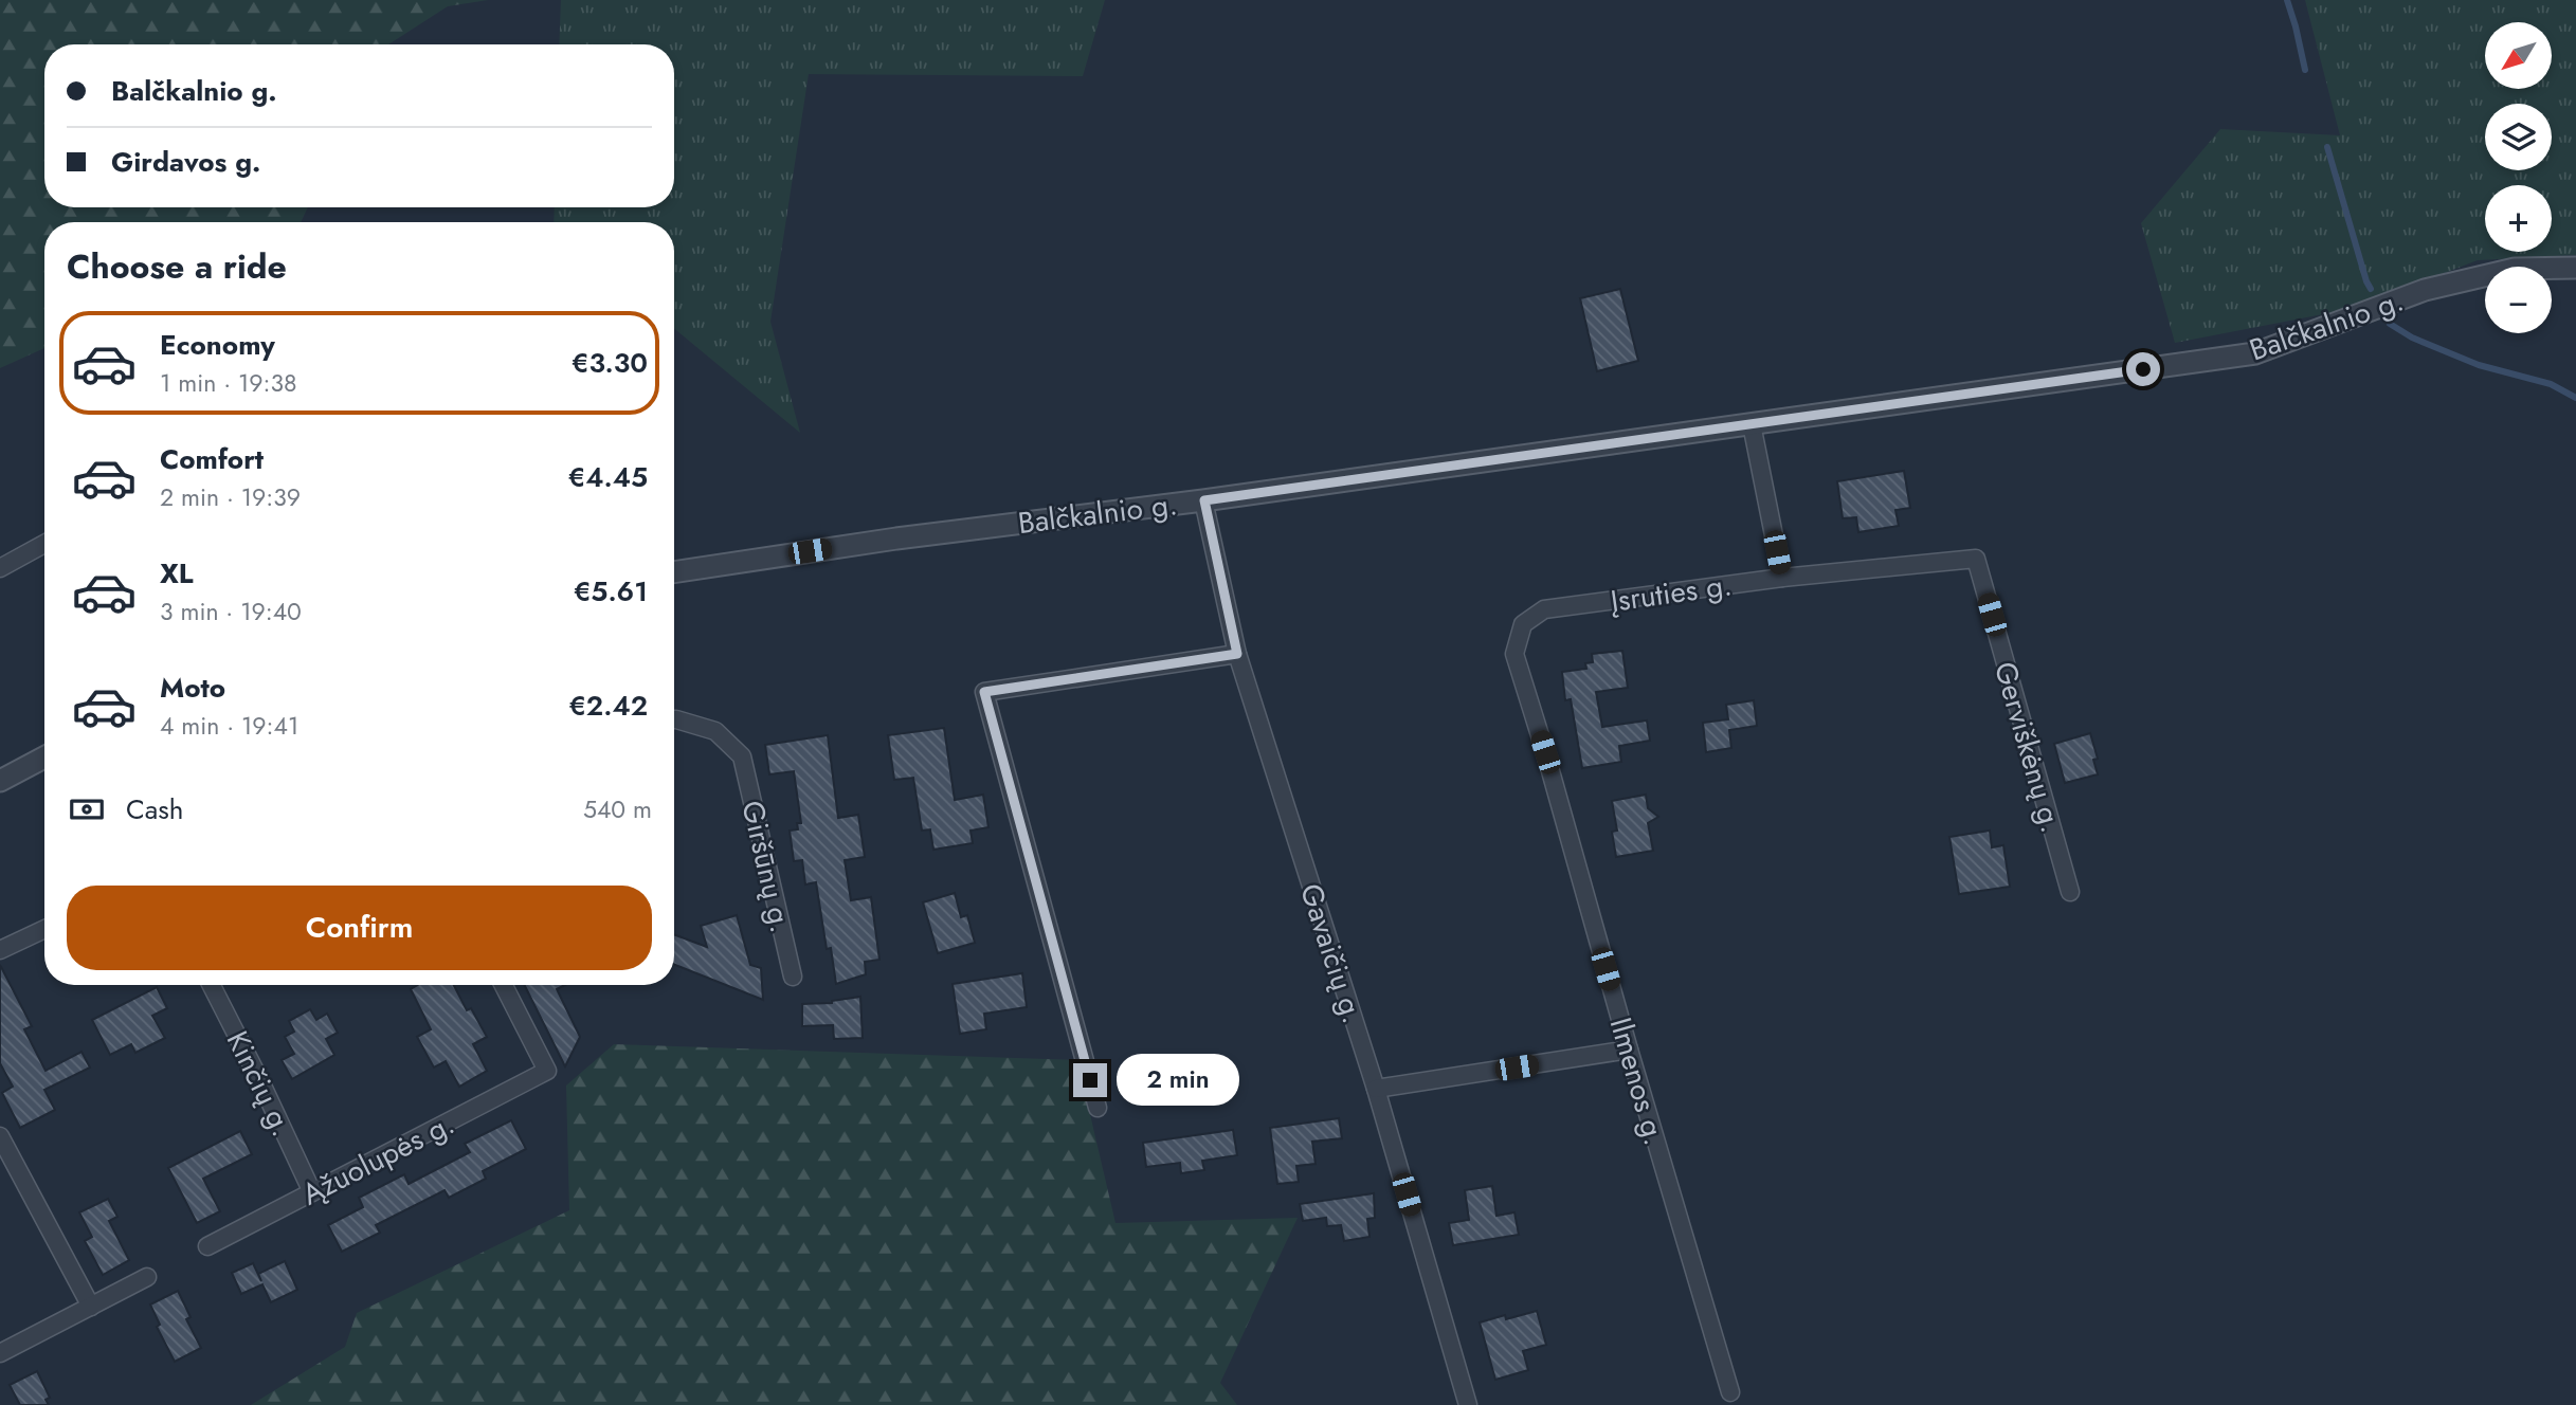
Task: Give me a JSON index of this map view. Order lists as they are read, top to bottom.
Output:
{
  "streets": {
    "street": [
      "Balčkalnio g.",
      "Įsruties g.",
      "Gerviškėnų g.",
      "Giršūnų g.",
      "Gavaičių g.",
      "Ilmenos g.",
      "Kinčių g.",
      "Ąžuolupės g."
    ]
  },
  "crossings": [
    ["Balčkalnio g.", "Gavaičių g."],
    ["Įsruties g.", "Gerviškėnų g."],
    ["Įsruties g.", "Ilmenos g."],
    ["Kinčių g.", "Ąžuolupės g."]
  ],
  "north": "bottom left",
  "page": {
    "map_buttons": ["+", "−"],
    "banner": ["Balčkalnio g.", "Girdavos g."],
    "heading": "Choose a ride",
    "list": [
      {
        "name": "Economy",
        "note": "1 min · 19:38",
        "value": "€3.30"
      },
      {
        "name": "Comfort",
        "note": "2 min · 19:39",
        "value": "€4.45"
      },
      {
        "name": "XL",
        "note": "3 min · 19:40",
        "value": "€5.61"
      },
      {
        "name": "Moto",
        "note": "4 min · 19:41",
        "value": "€2.42"
      }
    ],
    "pay": ["Cash", "540 m"],
    "buttons": "Confirm",
    "bubble": "2 min"
  }
}
